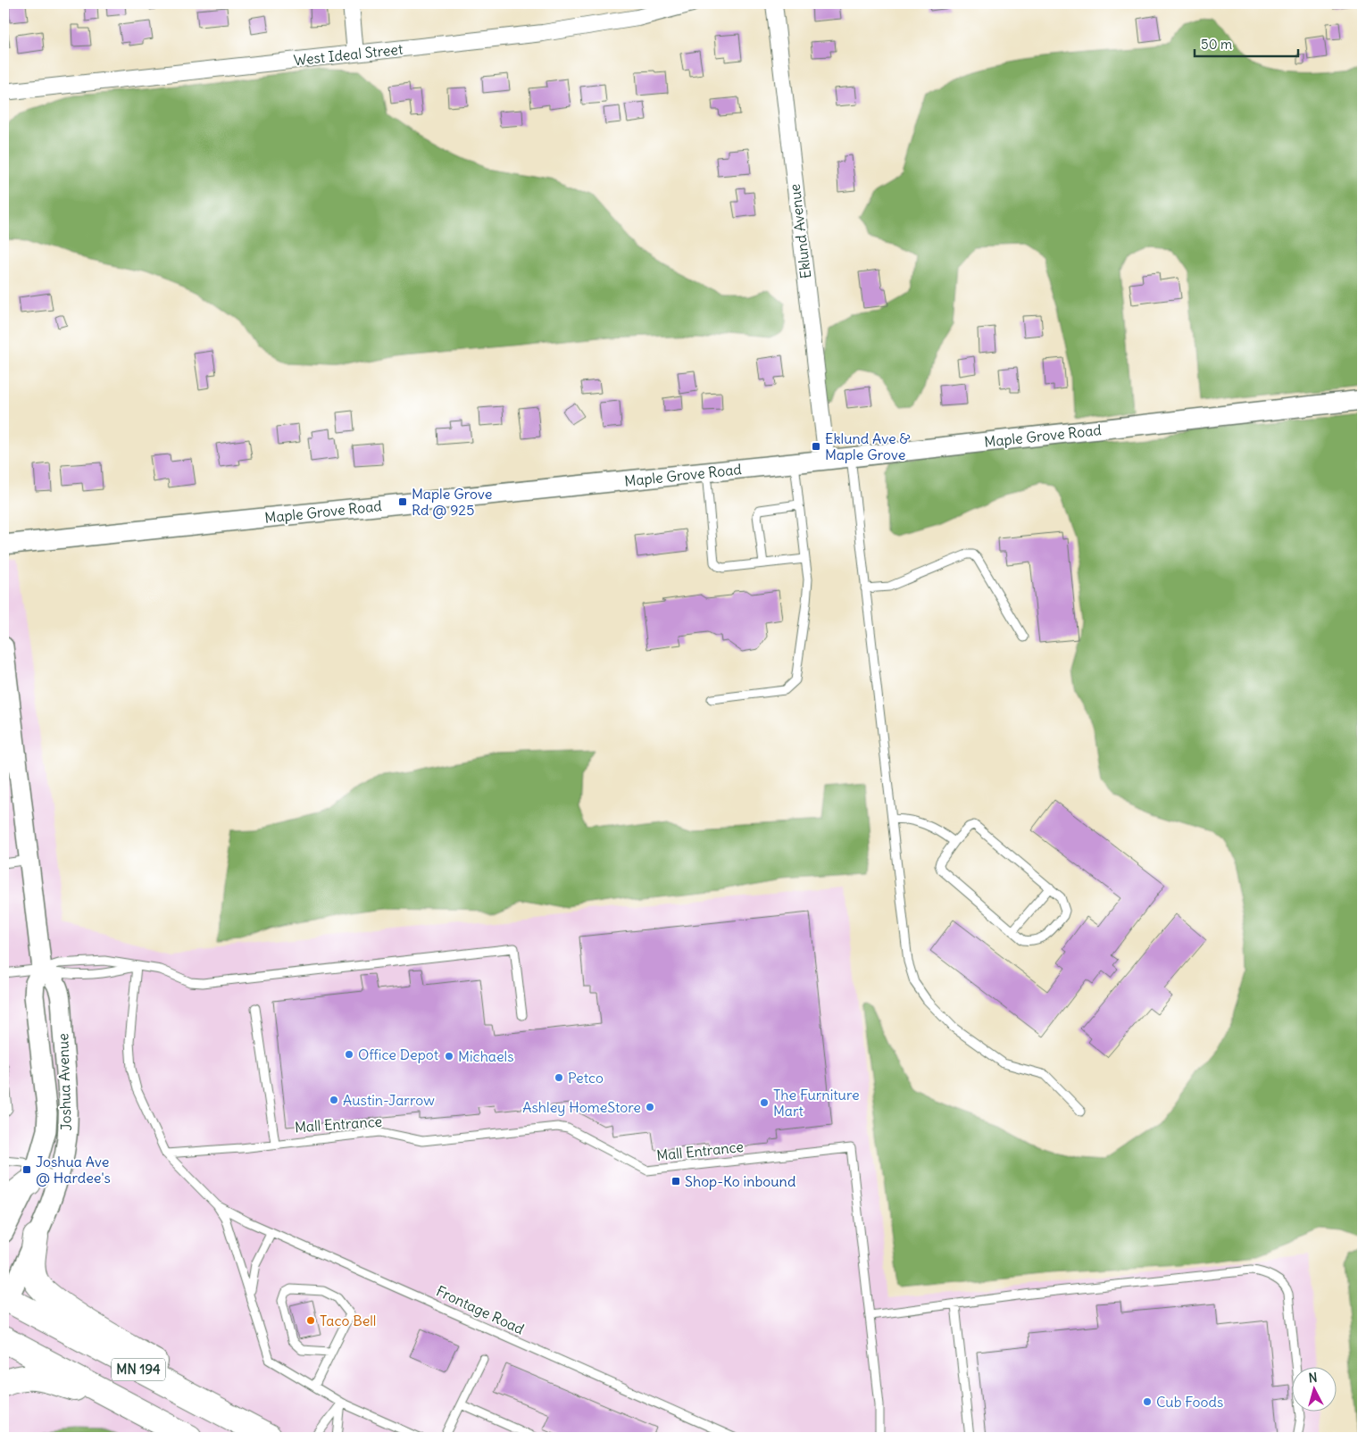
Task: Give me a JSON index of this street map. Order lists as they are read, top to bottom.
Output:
{
  "streets": {
    "highway": ["MN 194"],
    "street": [
      "West Ideal Street",
      "Eklund Avenue",
      "Maple Grove Road",
      "Joshua Avenue"
    ],
    "lane": ["Mall Entrance", "Frontage Road"]
  },
  "crossings": [
    ["Eklund Avenue", "Maple Grove Road"],
    ["Joshua Avenue", "MN 194"],
    ["Mall Entrance", "Frontage Road"]
  ],
  "places": {
    "transit": [
      "Eklund Ave & Maple Grove",
      "Maple Grove Rd @ 925",
      "Joshua Ave @ Hardee's",
      "Shop-Ko inbound"
    ],
    "other": [
      "Office Depot",
      "Michaels",
      "Petco",
      "Austin-Jarrow",
      "The Furniture Mart",
      "Ashley HomeStore",
      "Taco Bell",
      "Cub Foods"
    ]
  },
  "scale_bar": "50 m",
  "north": "top"
}
